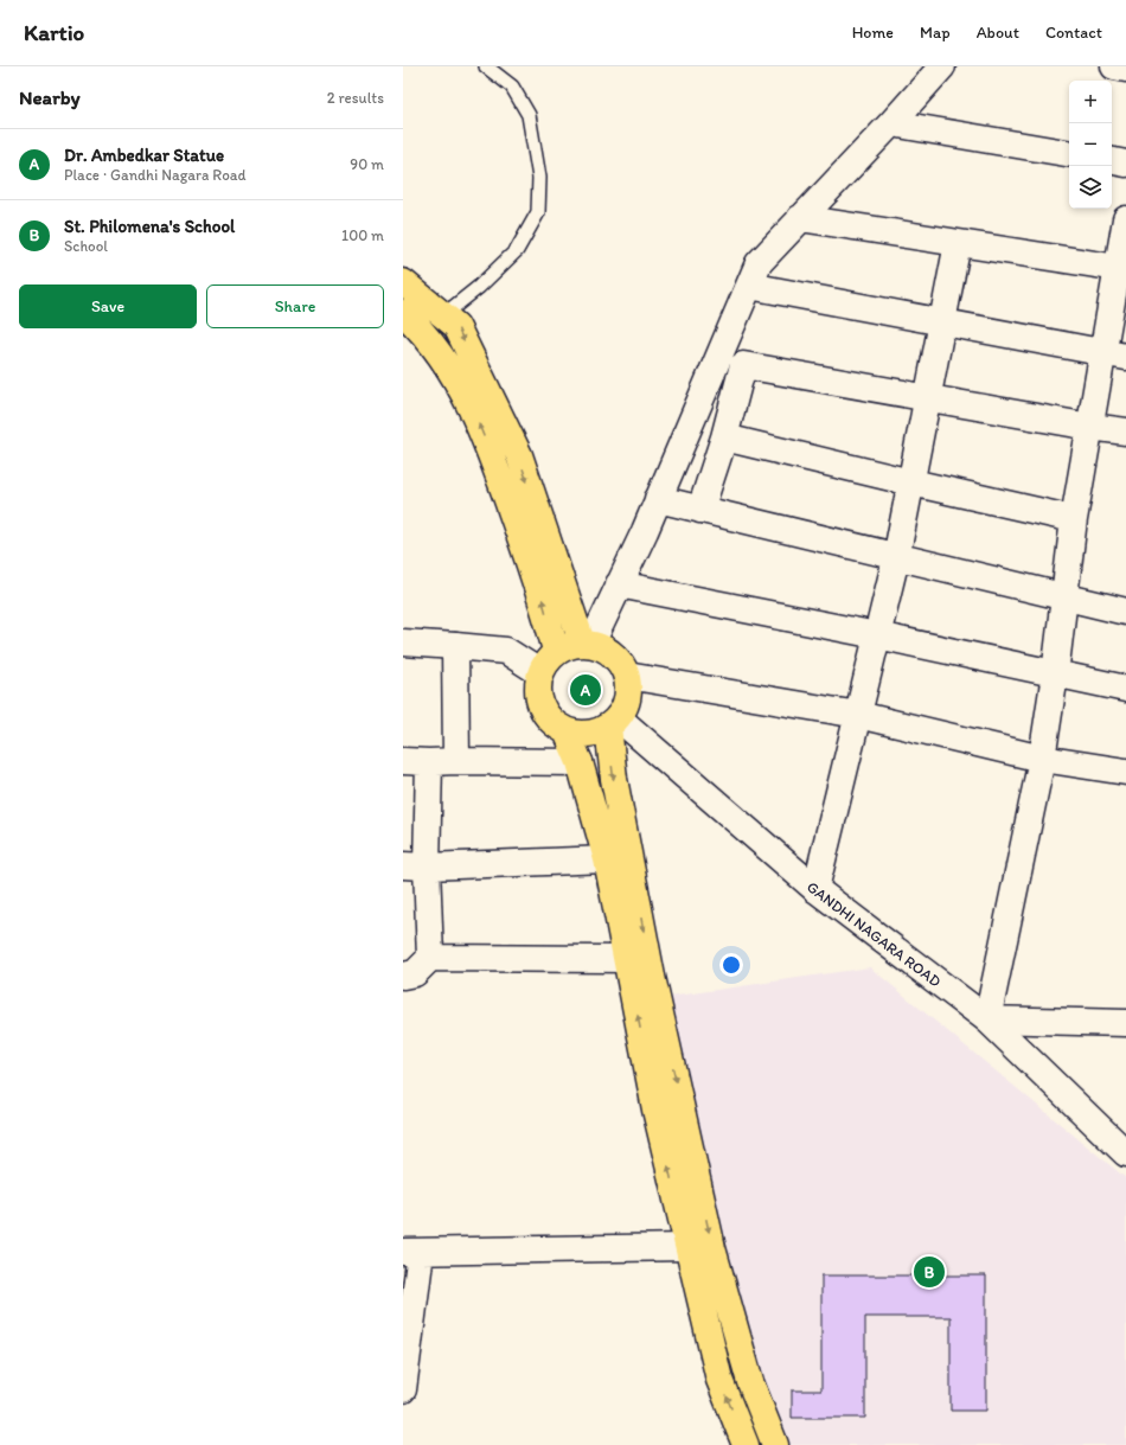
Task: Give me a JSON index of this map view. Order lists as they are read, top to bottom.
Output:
{
  "streets": {
    "street": ["GANDHI NAGARA ROAD"]
  },
  "page": {
    "header": "Kartio",
    "nav": [
      "Home",
      "Map",
      "About",
      "Contact"
    ],
    "heading": ["Nearby", "2 results"],
    "map_buttons": ["+", "−"],
    "list": [
      {
        "mark": "A",
        "name": "Dr. Ambedkar Statue",
        "note": "Place · Gandhi Nagara Road",
        "value": "90 m"
      },
      {
        "mark": "B",
        "name": "St. Philomena's School",
        "note": "School",
        "value": "100 m"
      }
    ],
    "buttons": ["Save", "Share"],
    "pins": ["A", "B"]
  }
}
